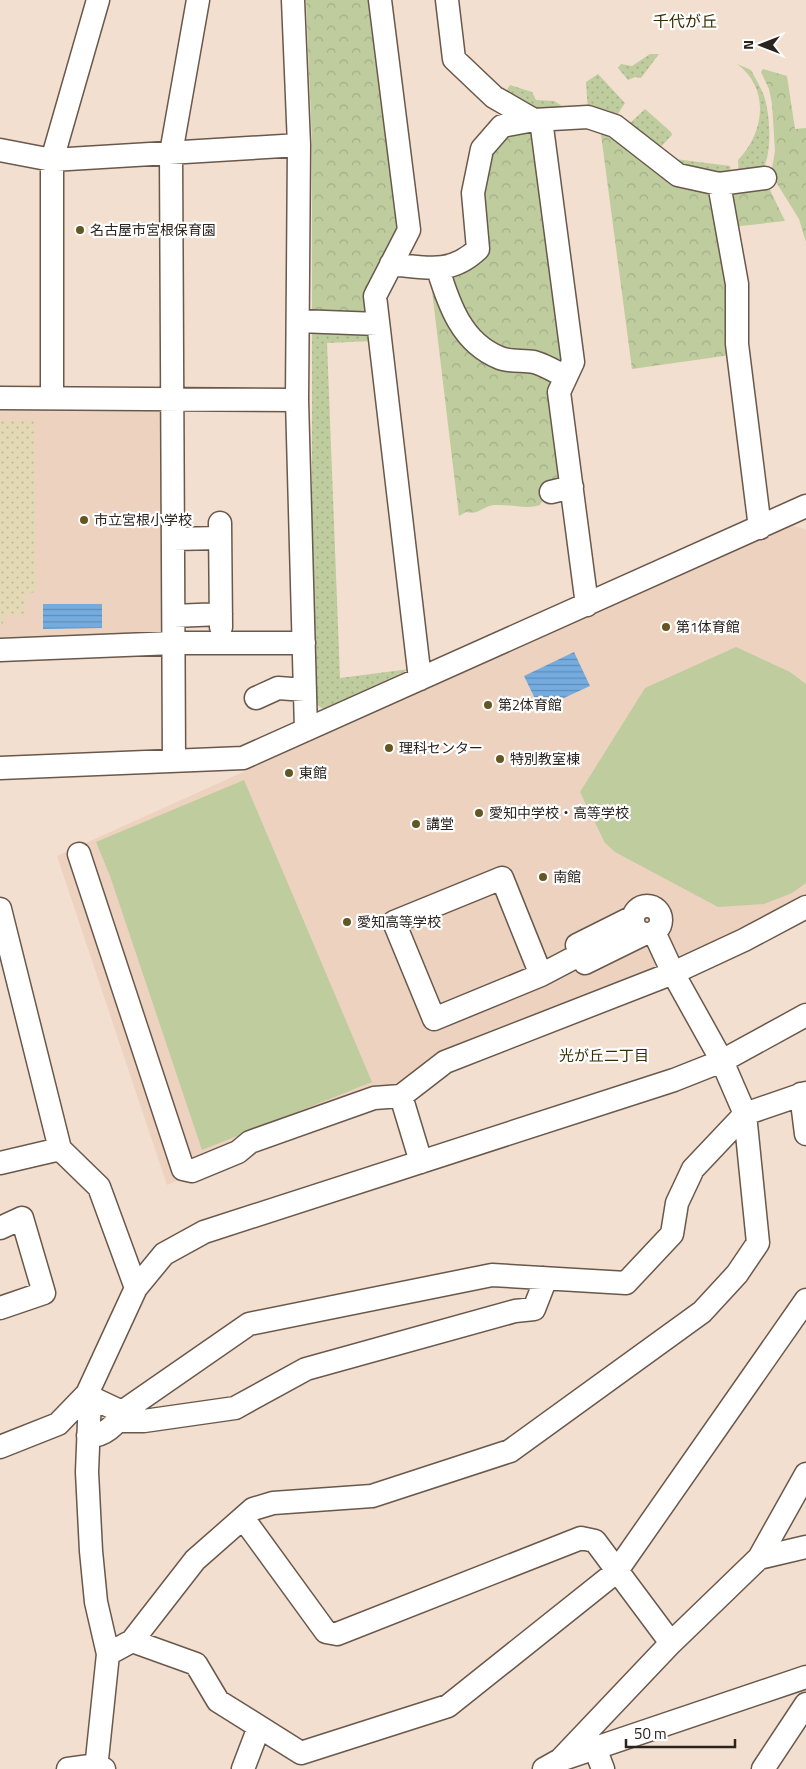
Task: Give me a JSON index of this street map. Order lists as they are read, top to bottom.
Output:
{
  "districts": ["千代が丘", "光が丘二丁目"],
  "places": [
    "名古屋市宮根保育園",
    "市立宮根小学校",
    "第1体育館",
    "第2体育館",
    "理科センター",
    "特別教室棟",
    "東館",
    "愛知中学校・高等学校",
    "講堂",
    "南館",
    "愛知高等学校"
  ],
  "scale_bar": "50 m",
  "north": "left"
}
